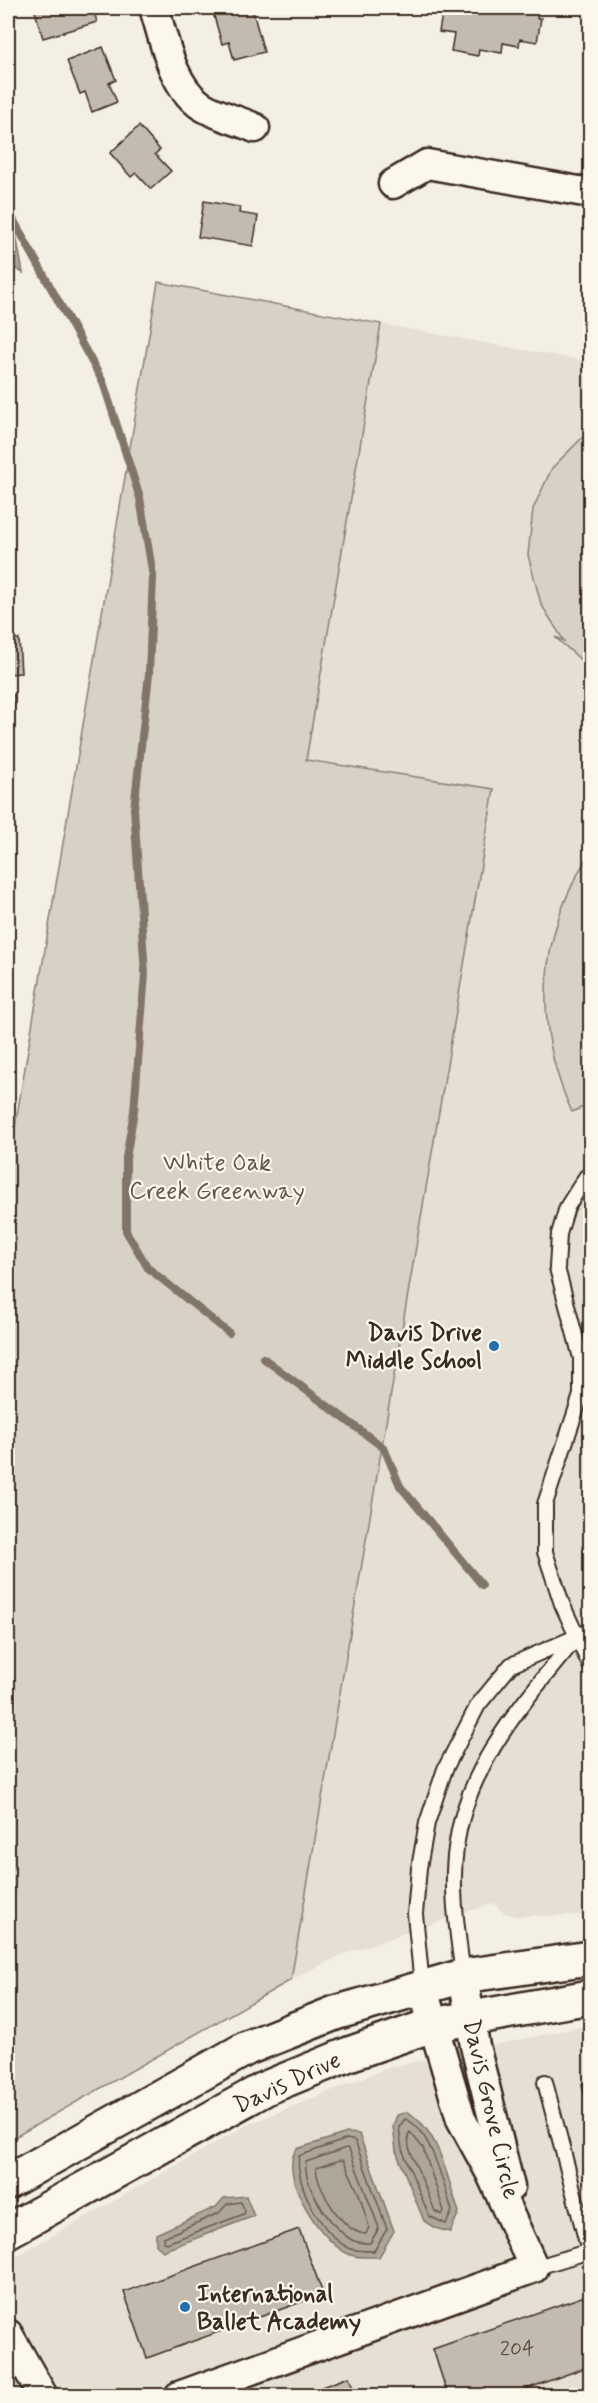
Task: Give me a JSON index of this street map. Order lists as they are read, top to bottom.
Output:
{
  "streets": {
    "main road": ["Davis Drive"],
    "street": ["Davis Grove Circle"]
  },
  "crossings": [
    ["Davis Drive", "Davis Grove Circle"]
  ],
  "parks": ["White Oak Creek Greenway"],
  "places": ["Davis Drive Middle School", "International Ballet Academy"],
  "house_numbers": ["204"]
}
